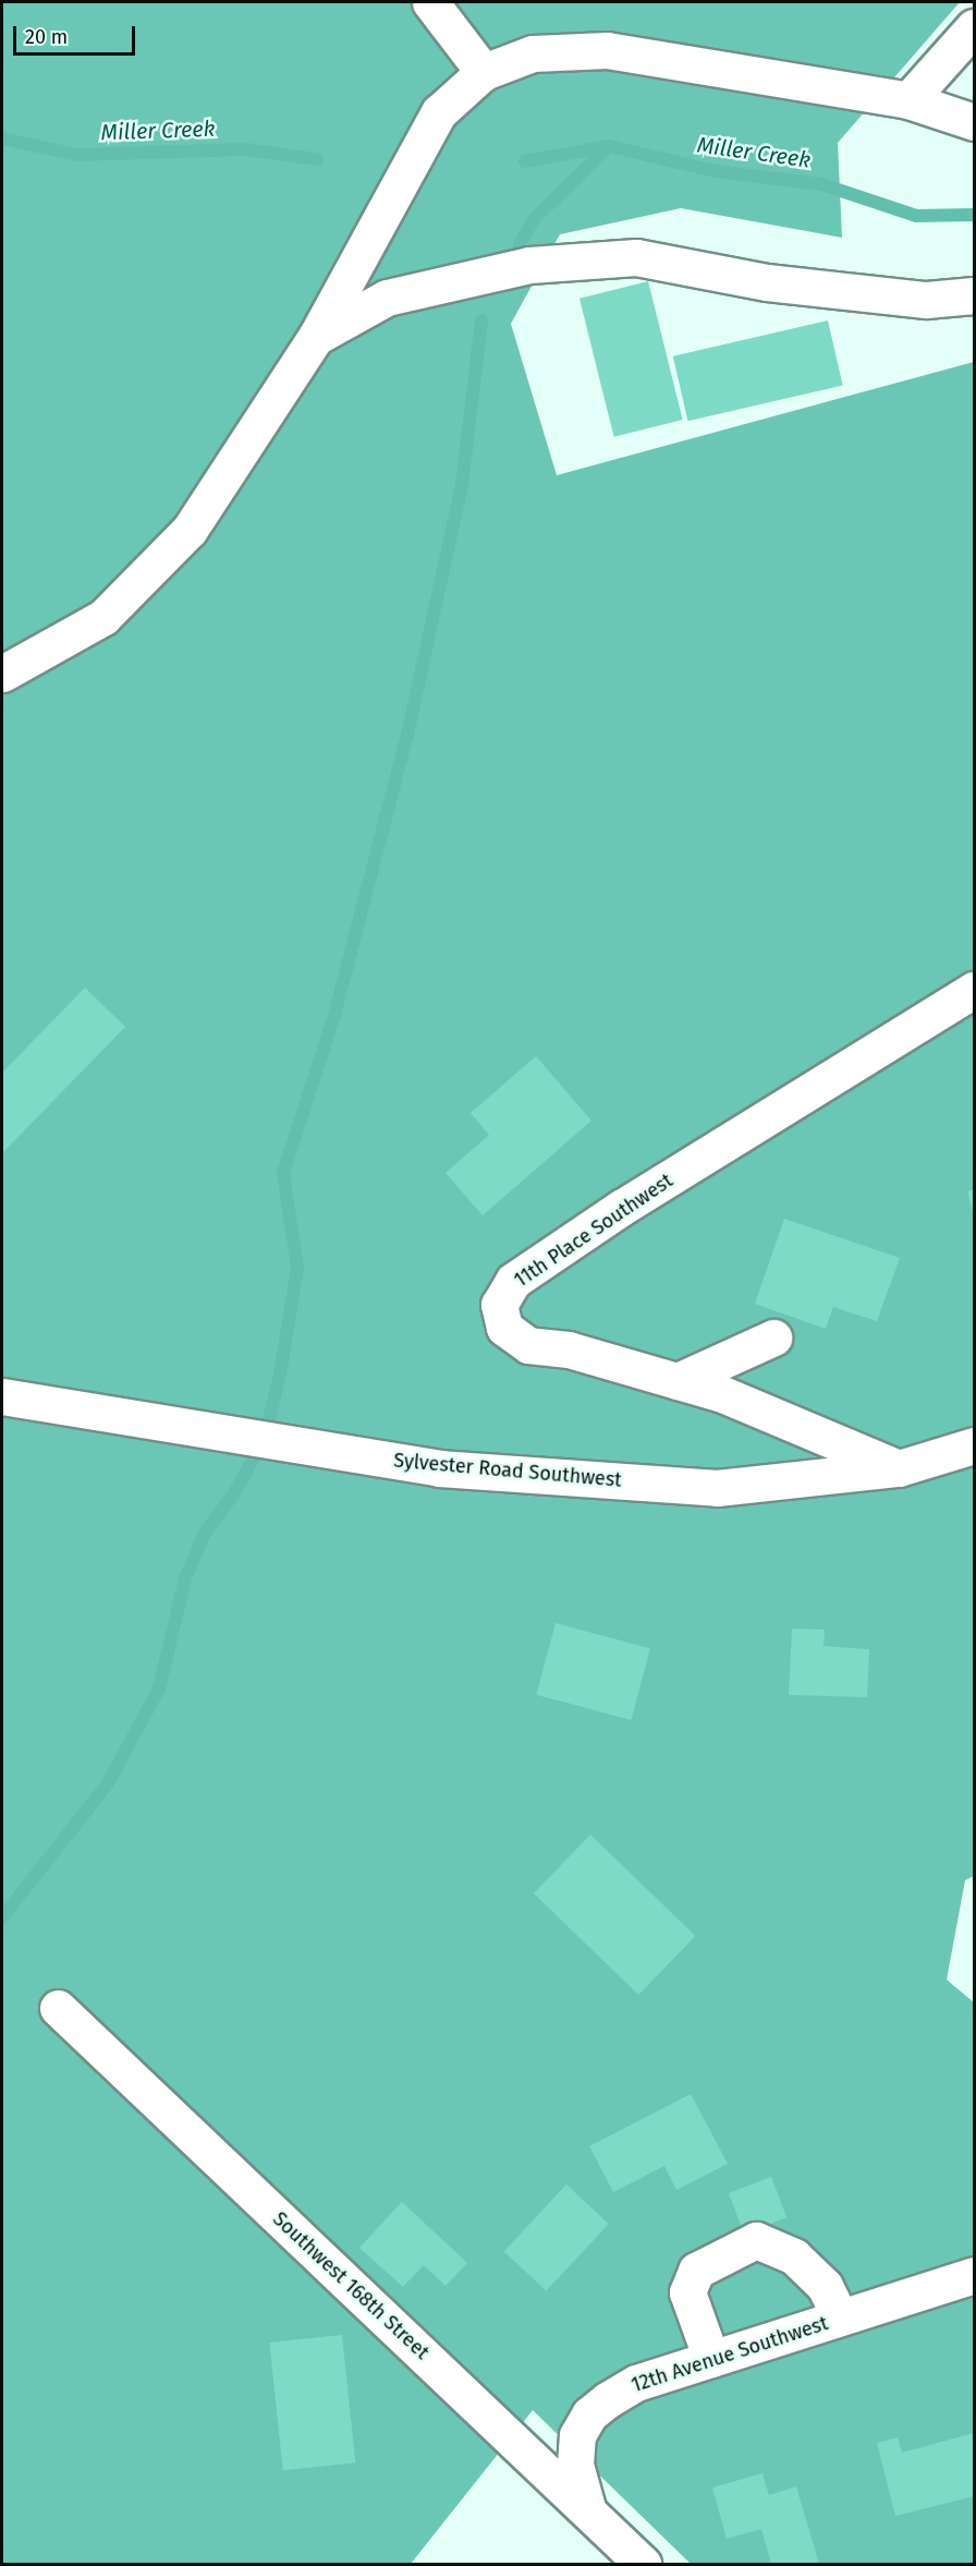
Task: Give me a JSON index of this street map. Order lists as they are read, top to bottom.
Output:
{
  "streets": {
    "street": [
      "11th Place Southwest",
      "Sylvester Road Southwest",
      "Southwest 168th Street",
      "12th Avenue Southwest"
    ]
  },
  "crossings": [
    ["11th Place Southwest", "Sylvester Road Southwest"],
    ["Southwest 168th Street", "12th Avenue Southwest"]
  ],
  "water": ["Miller Creek"],
  "scale_bar": "20 m"
}
